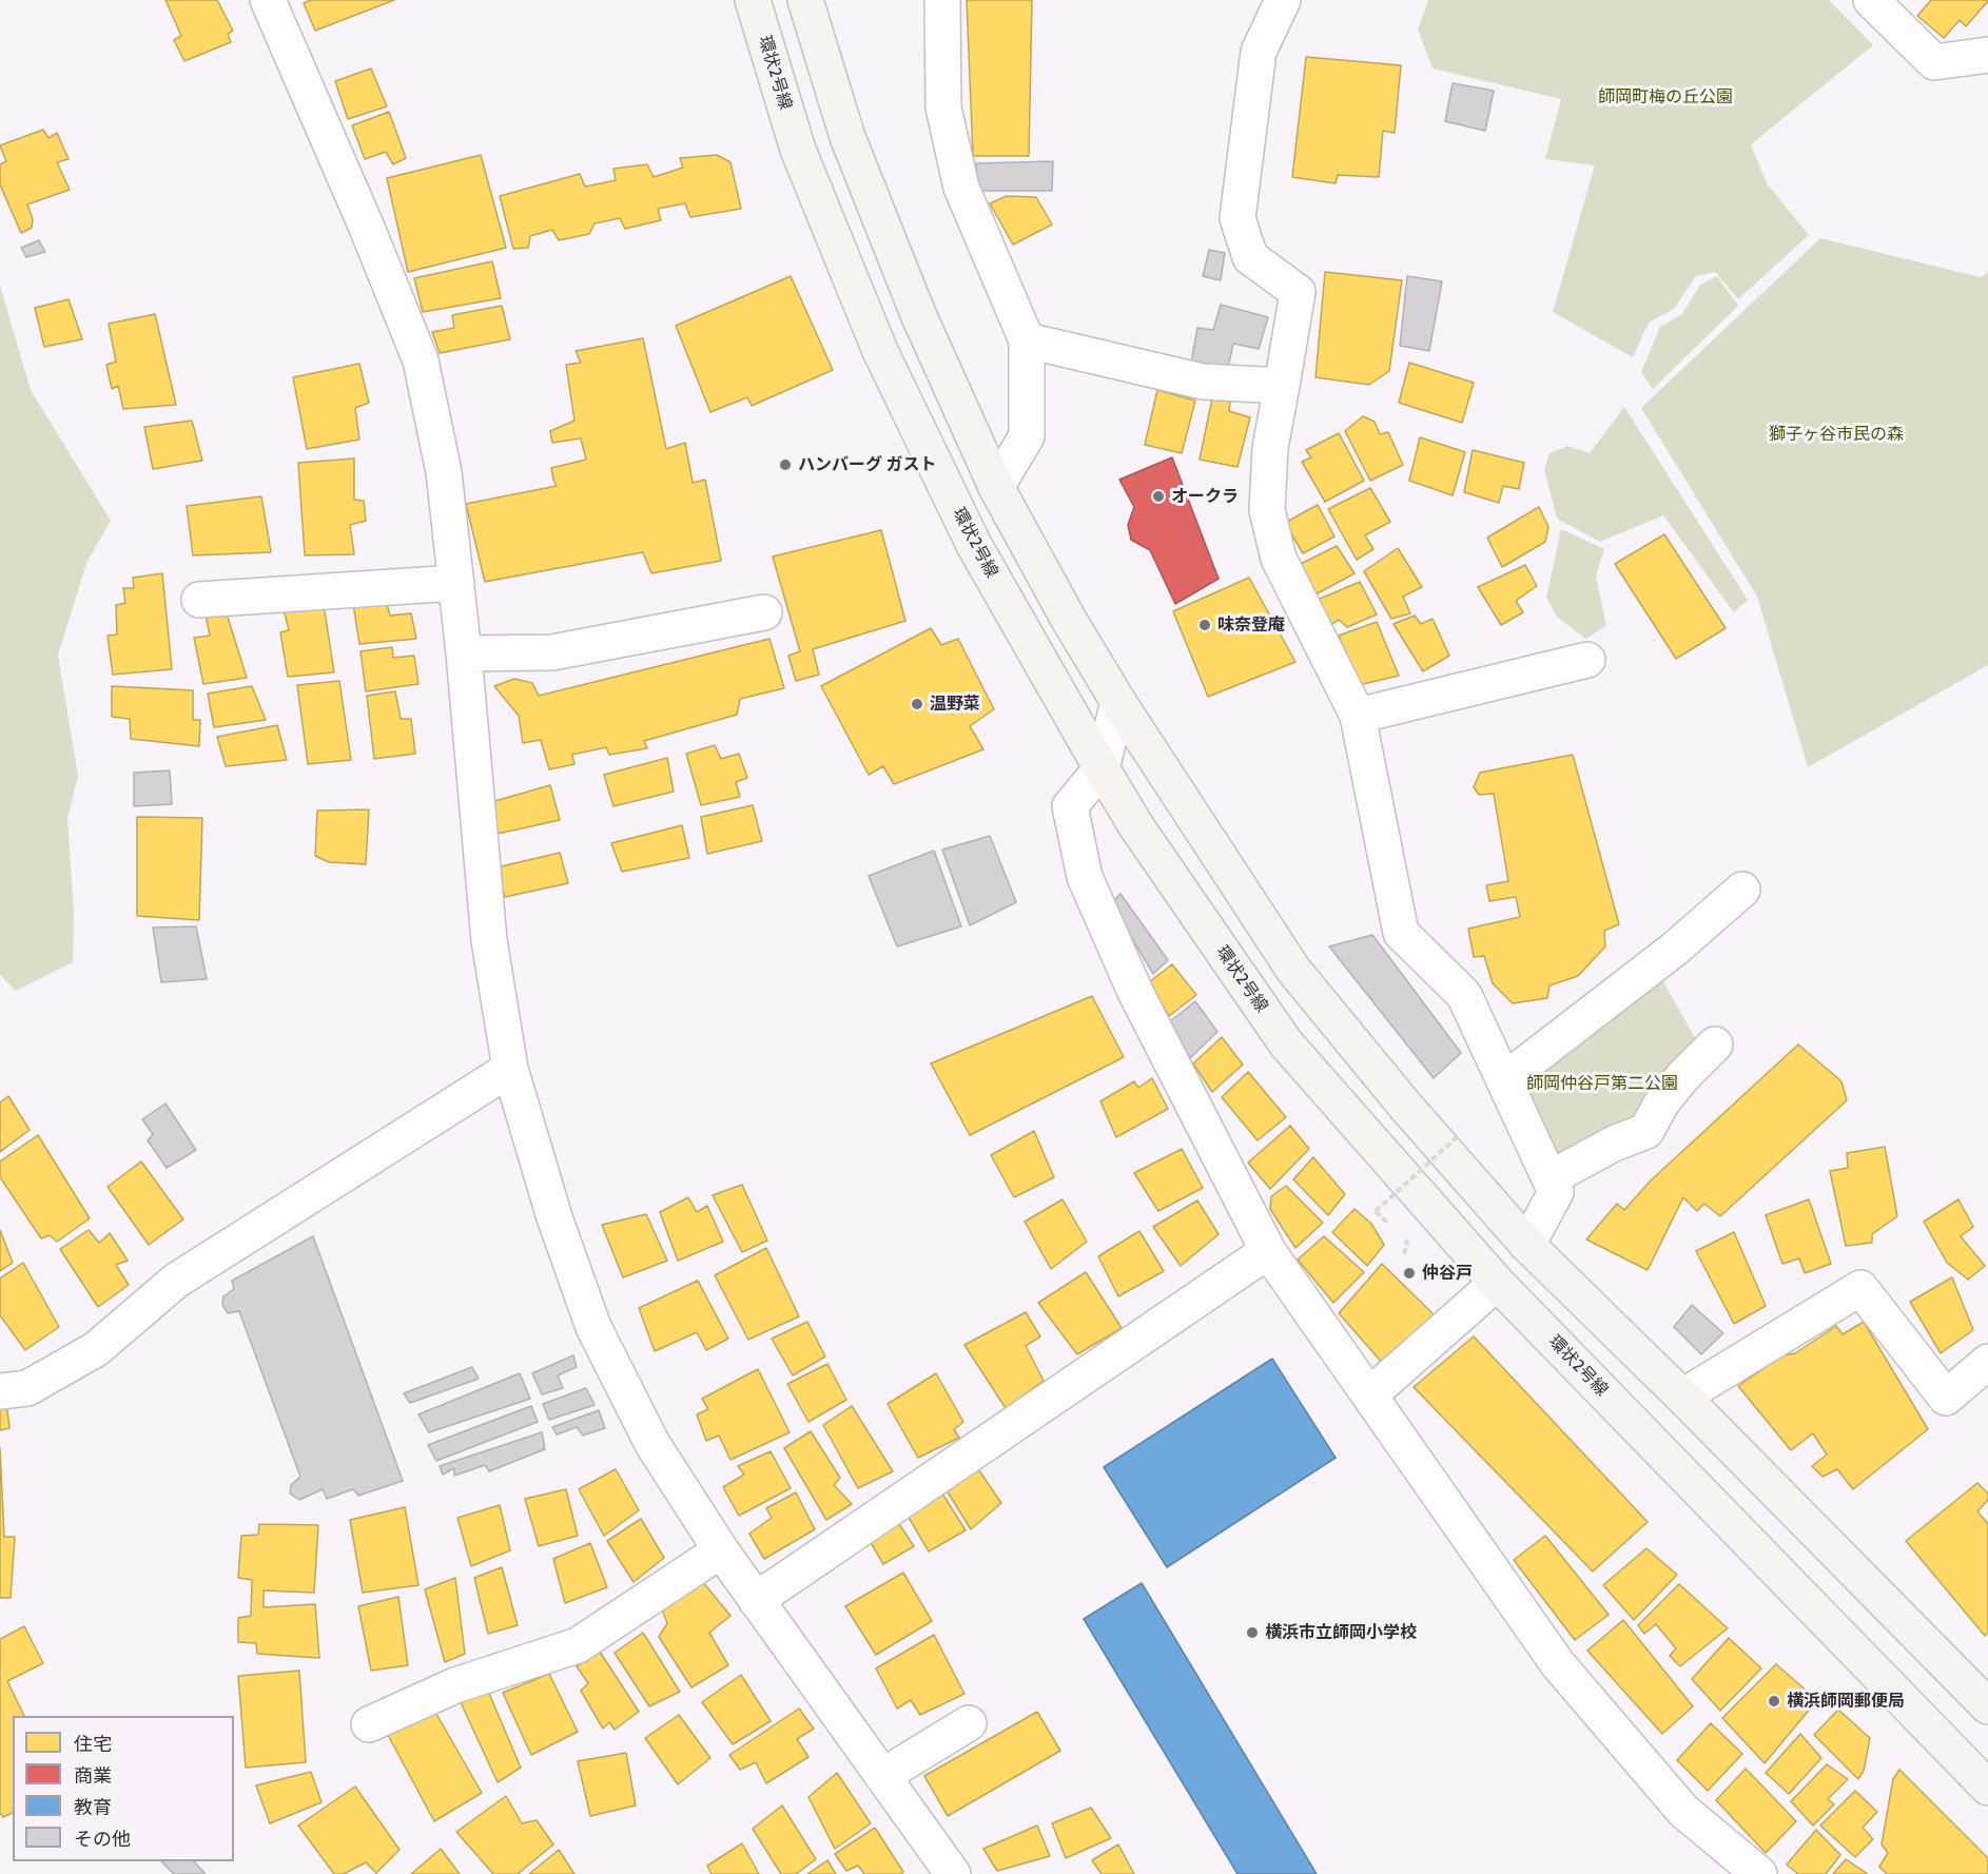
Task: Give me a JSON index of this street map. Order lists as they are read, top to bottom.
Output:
{
  "streets": {
    "main road": ["環状2号線"]
  },
  "parks": ["師岡町梅の丘公園", "獅子ヶ谷市民の森", "師岡仲谷戸第二公園"],
  "places": [
    "ハンバーグ ガスト",
    "オークラ",
    "味奈登庵",
    "温野菜",
    "仲谷戸",
    "横浜市立師岡小学校",
    "横浜師岡郵便局"
  ],
  "legend": [
    "住宅",
    "商業",
    "教育",
    "その他"
  ]
}
